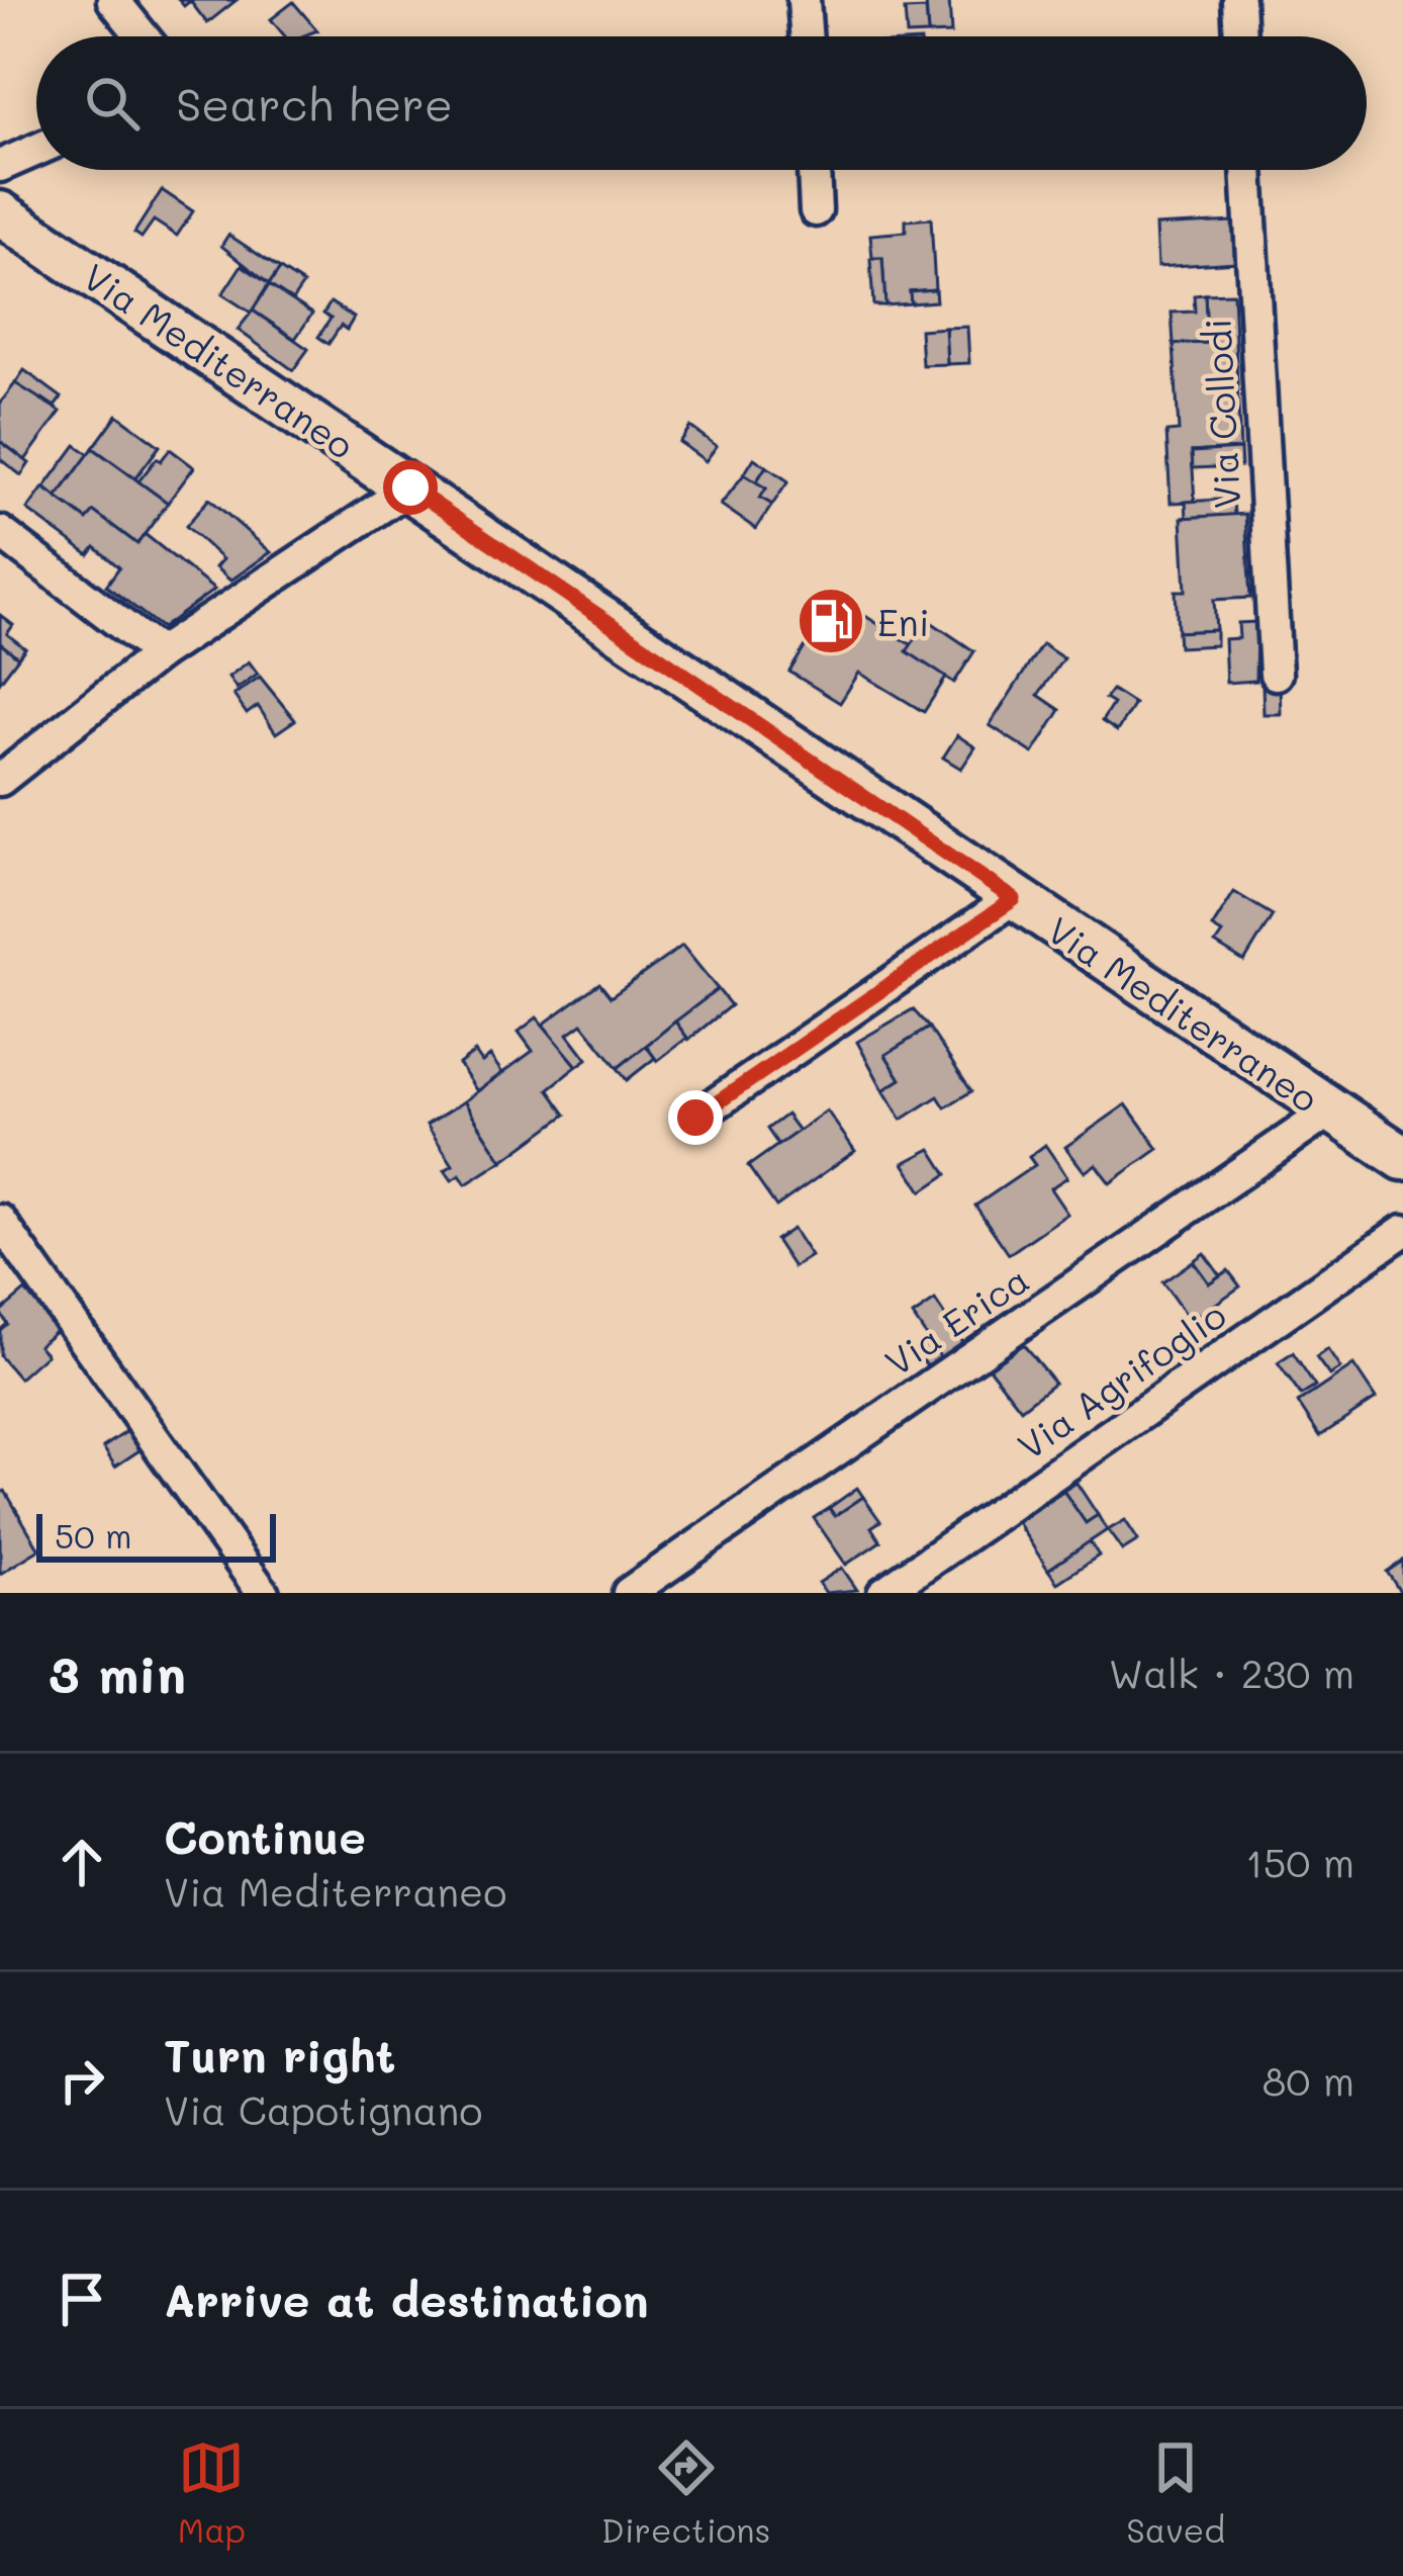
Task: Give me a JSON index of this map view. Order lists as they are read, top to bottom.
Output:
{
  "streets": {
    "main road": ["Via Mediterraneo"],
    "street": ["Via Collodi", "Via Erica", "Via Agrifoglio"]
  },
  "crossings": [
    ["Via Mediterraneo", "Via Erica"]
  ],
  "places": {
    "fuel station": ["Eni"]
  },
  "scale_bar": "50 m",
  "page": {
    "search": "Search here",
    "scale": "50 m",
    "heading": ["3 min", "Walk · 230 m"],
    "list": [
      ["Continue", "Via Mediterraneo", "150 m"],
      ["Turn right", "Via Capotignano", "80 m"],
      "Arrive at destination"
    ],
    "nav": ["Map", "Directions", "Saved"]
  }
}
